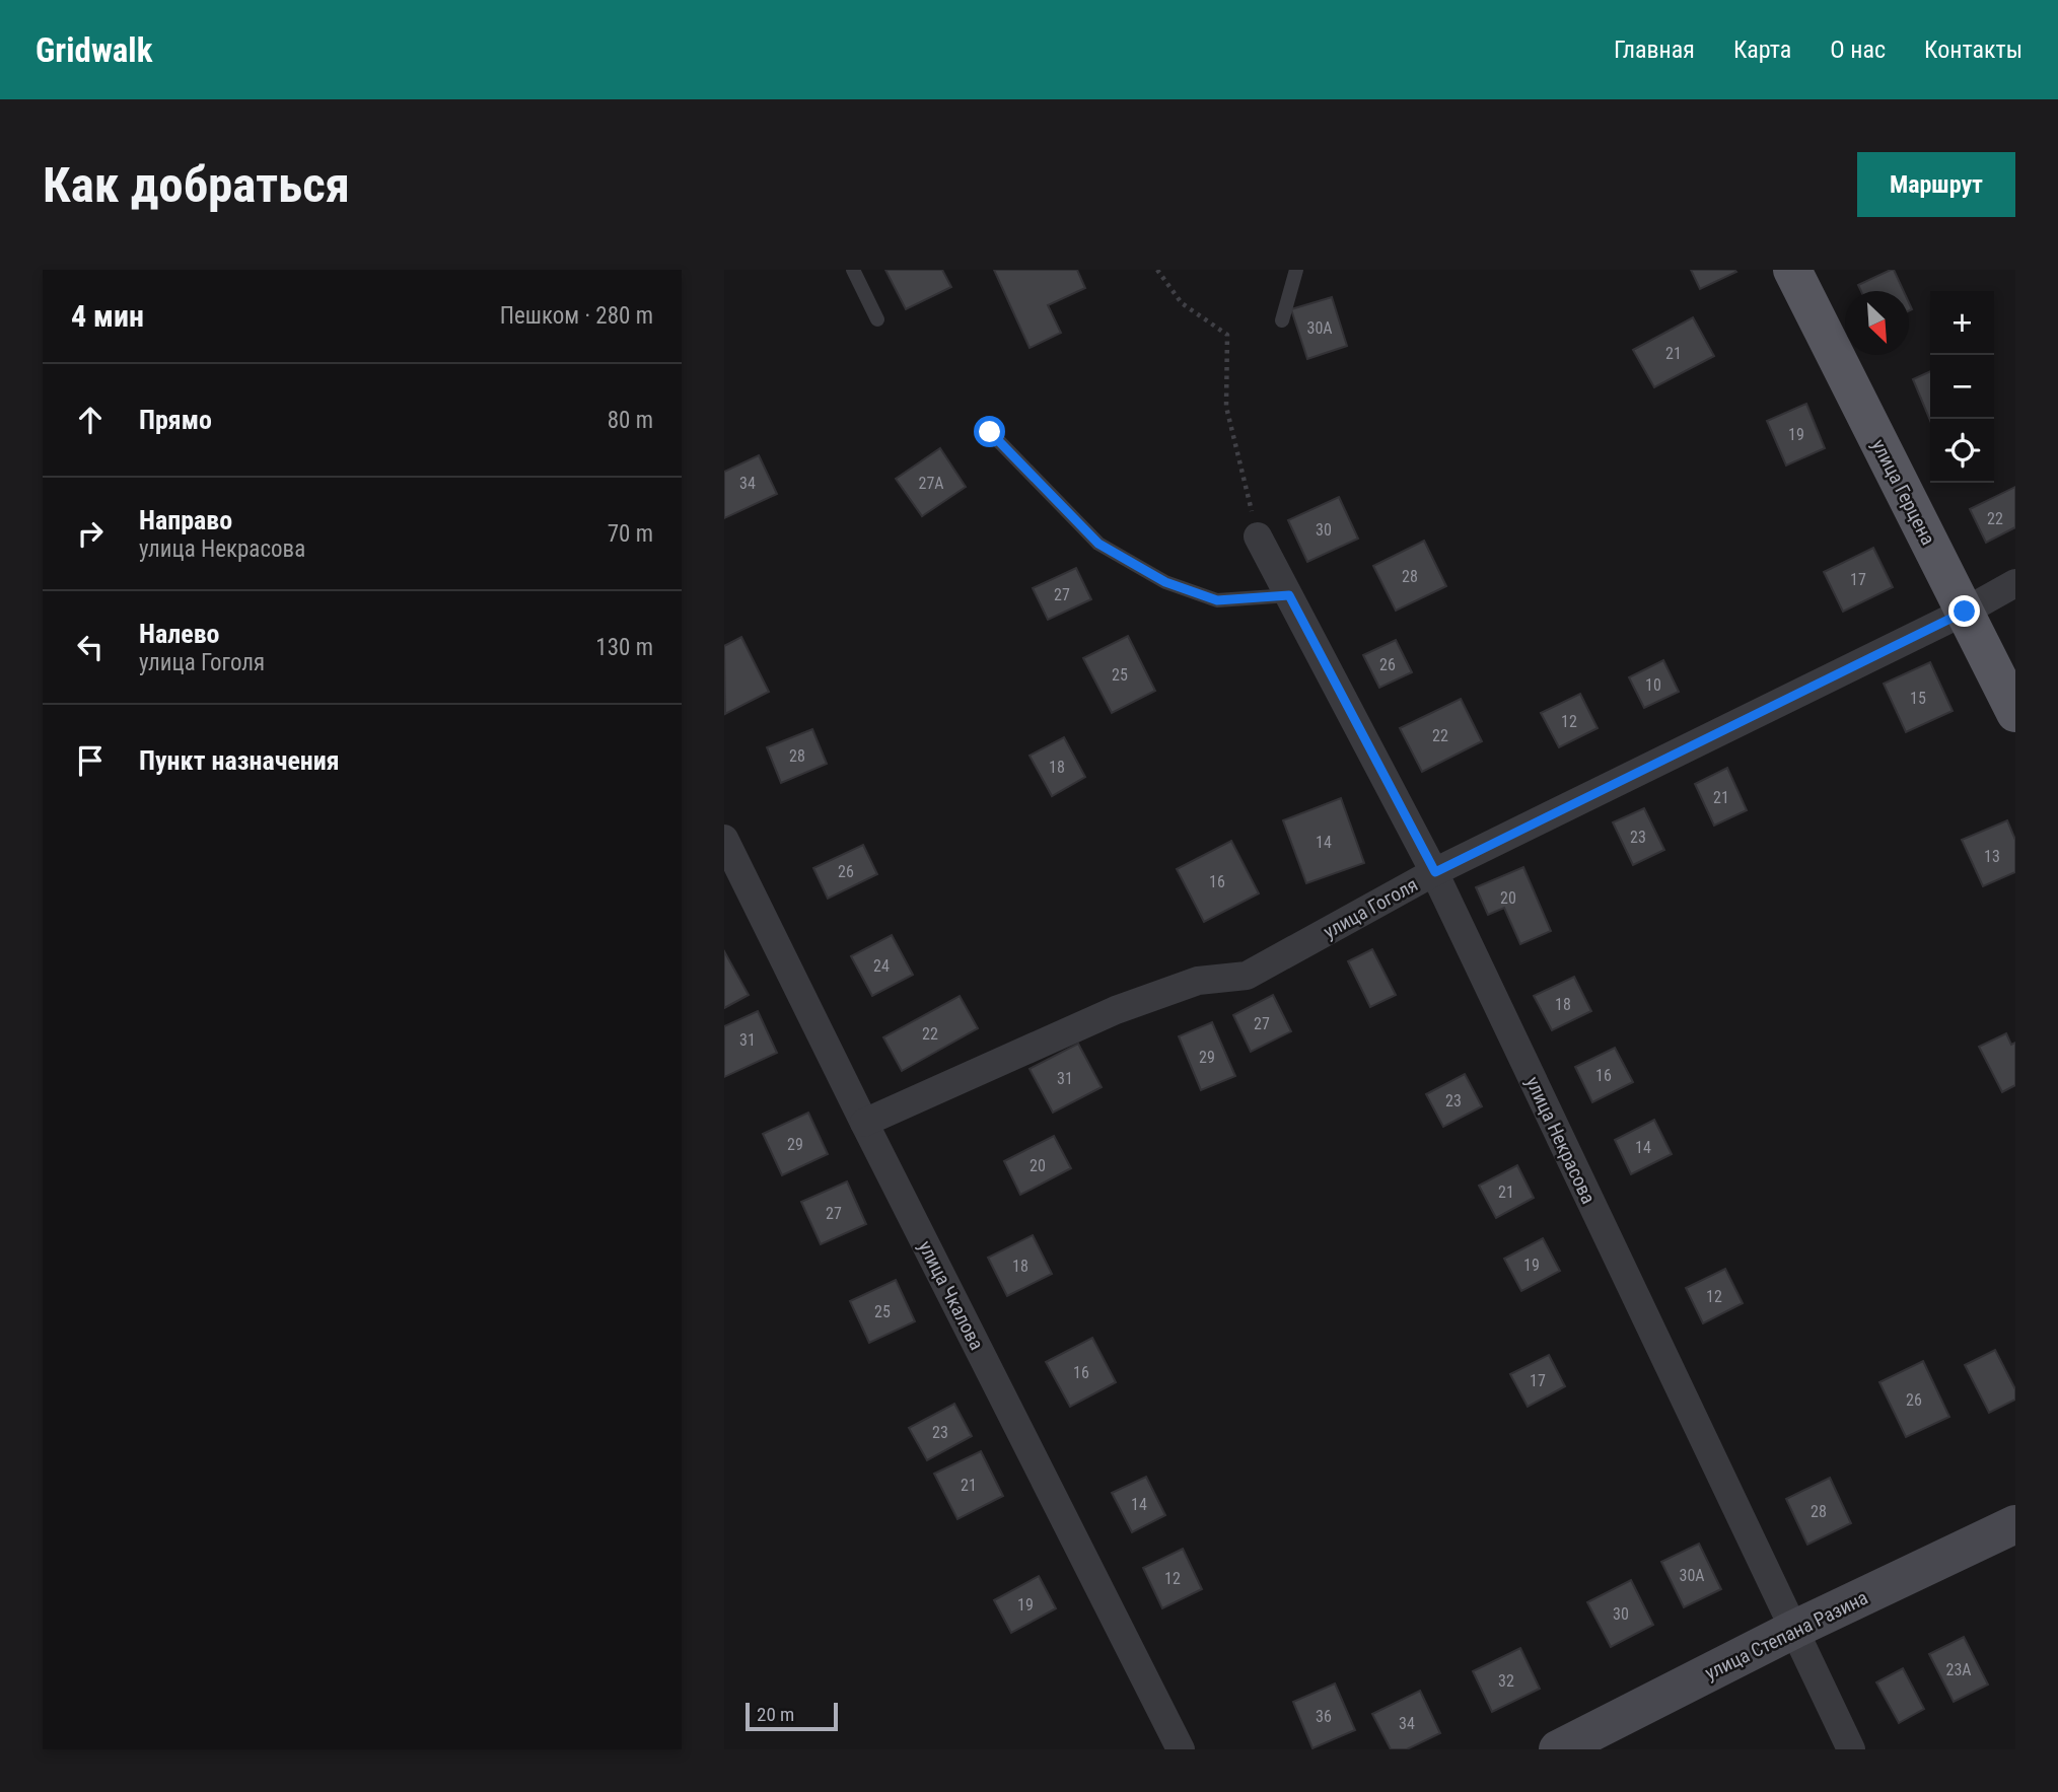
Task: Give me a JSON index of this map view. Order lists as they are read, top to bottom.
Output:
{
  "streets": {
    "main road": ["улица Герцена", "улица Степана Разина"],
    "street": ["улица Гоголя", "улица Некрасова", "улица Чкалова"]
  },
  "crossings": [
    ["улица Герцена", "улица Гоголя"],
    ["улица Гоголя", "улица Некрасова"],
    ["улица Гоголя", "улица Чкалова"],
    ["улица Некрасова", "улица Степана Разина"]
  ],
  "house_numbers": [
    "30А",
    "21",
    "19",
    "34",
    "27А",
    "22",
    "30",
    "28",
    "17",
    "27",
    "26",
    "25",
    "10",
    "15",
    "12",
    "22",
    "28",
    "18",
    "21",
    "23",
    "14",
    "13",
    "26",
    "16",
    "20",
    "24",
    "18",
    "27",
    "22",
    "31",
    "29",
    "16",
    "31",
    "23",
    "29",
    "14",
    "20",
    "21",
    "27",
    "19",
    "18",
    "12",
    "25",
    "16",
    "17",
    "26",
    "23",
    "21",
    "14",
    "28",
    "30А",
    "12",
    "19",
    "30",
    "23А",
    "32",
    "36",
    "34"
  ],
  "scale_bar": "20 m",
  "north": "bottom right",
  "page": {
    "header": "Gridwalk",
    "nav": [
      "Главная",
      "Карта",
      "О нас",
      "Контакты"
    ],
    "buttons": "Маршрут",
    "title": "Как добраться",
    "heading": ["4 мин", "Пешком · 280 m"],
    "map_buttons": ["+", "−"],
    "list": [
      ["Прямо", "80 m"],
      ["Направо", "улица Некрасова", "70 m"],
      ["Налево", "улица Гоголя", "130 m"],
      "Пункт назначения"
    ],
    "scale": "20 m"
  }
}
